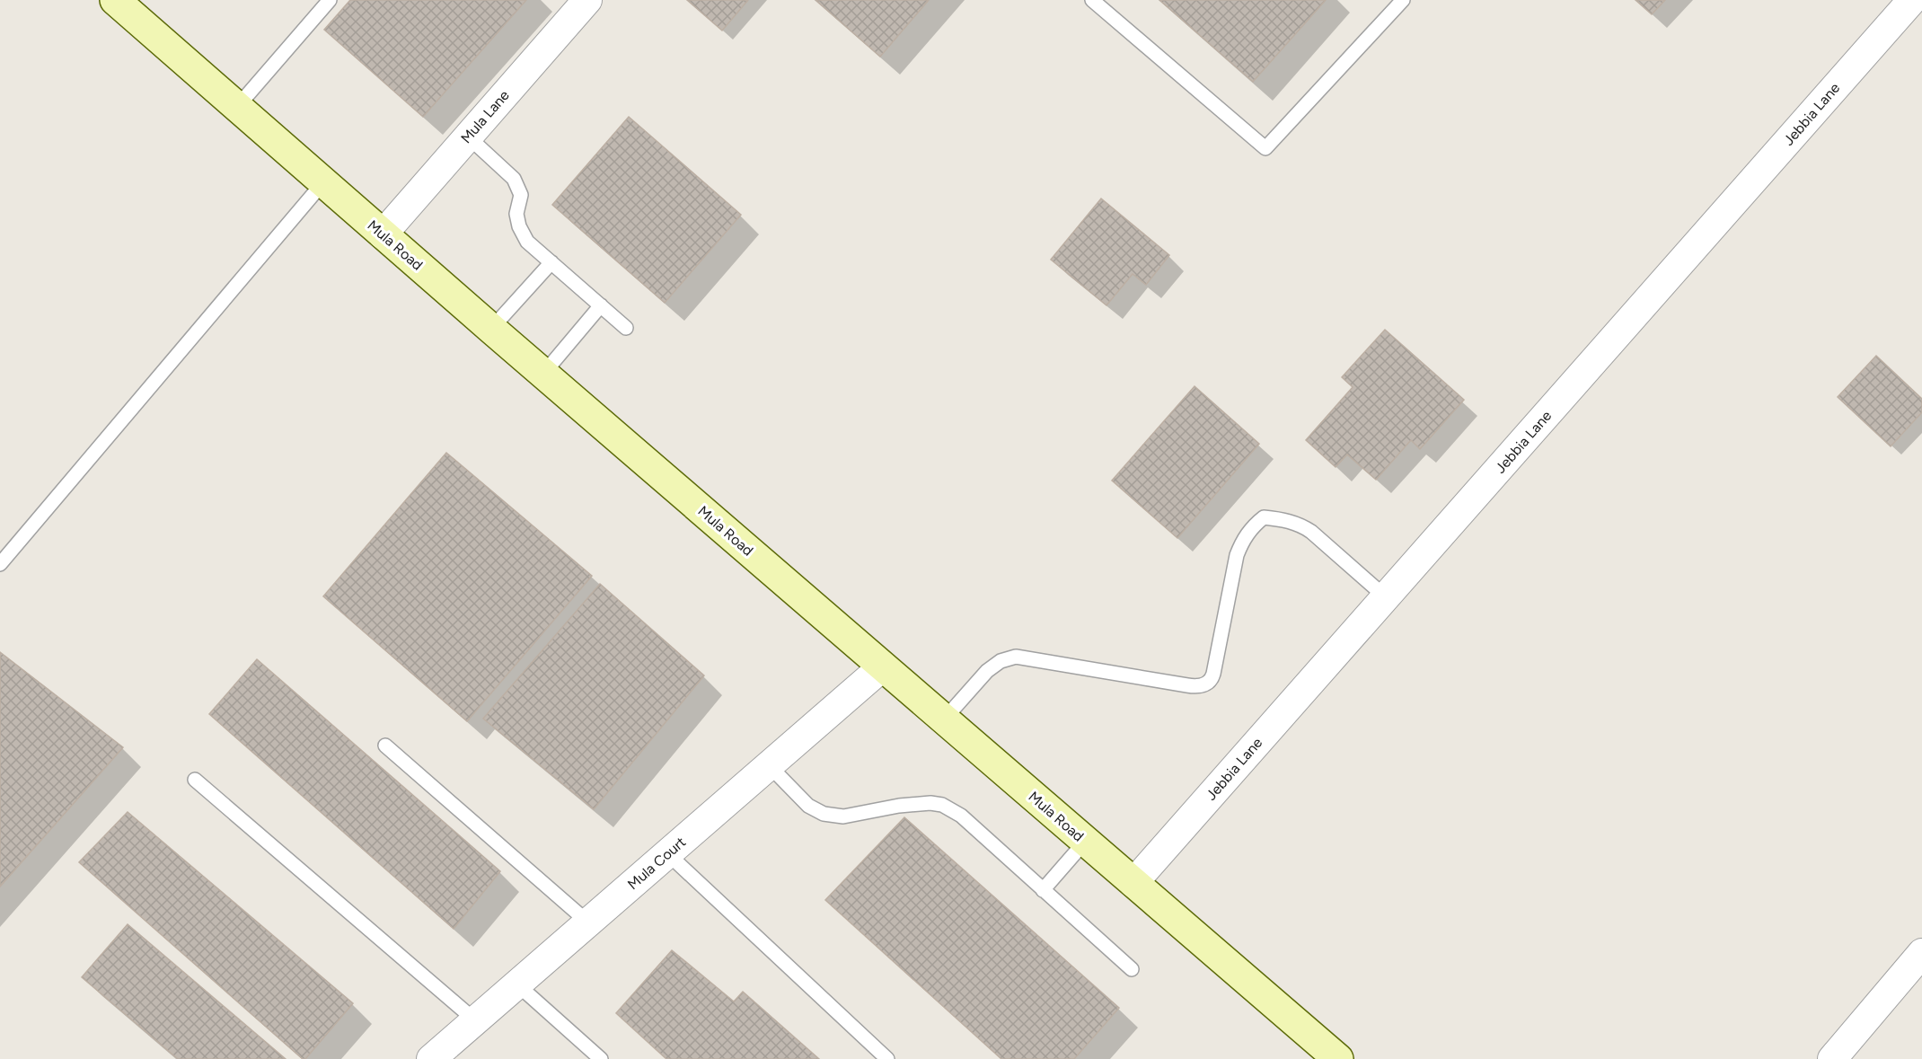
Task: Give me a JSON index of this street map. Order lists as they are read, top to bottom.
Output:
{
  "streets": {
    "street": [
      "Jebbia Lane",
      "Mula Lane",
      "Mula Road",
      "Mula Court"
    ]
  },
  "crossings": [
    ["Jebbia Lane", "Mula Road"],
    ["Mula Lane", "Mula Road"],
    ["Mula Road", "Mula Court"]
  ]
}
